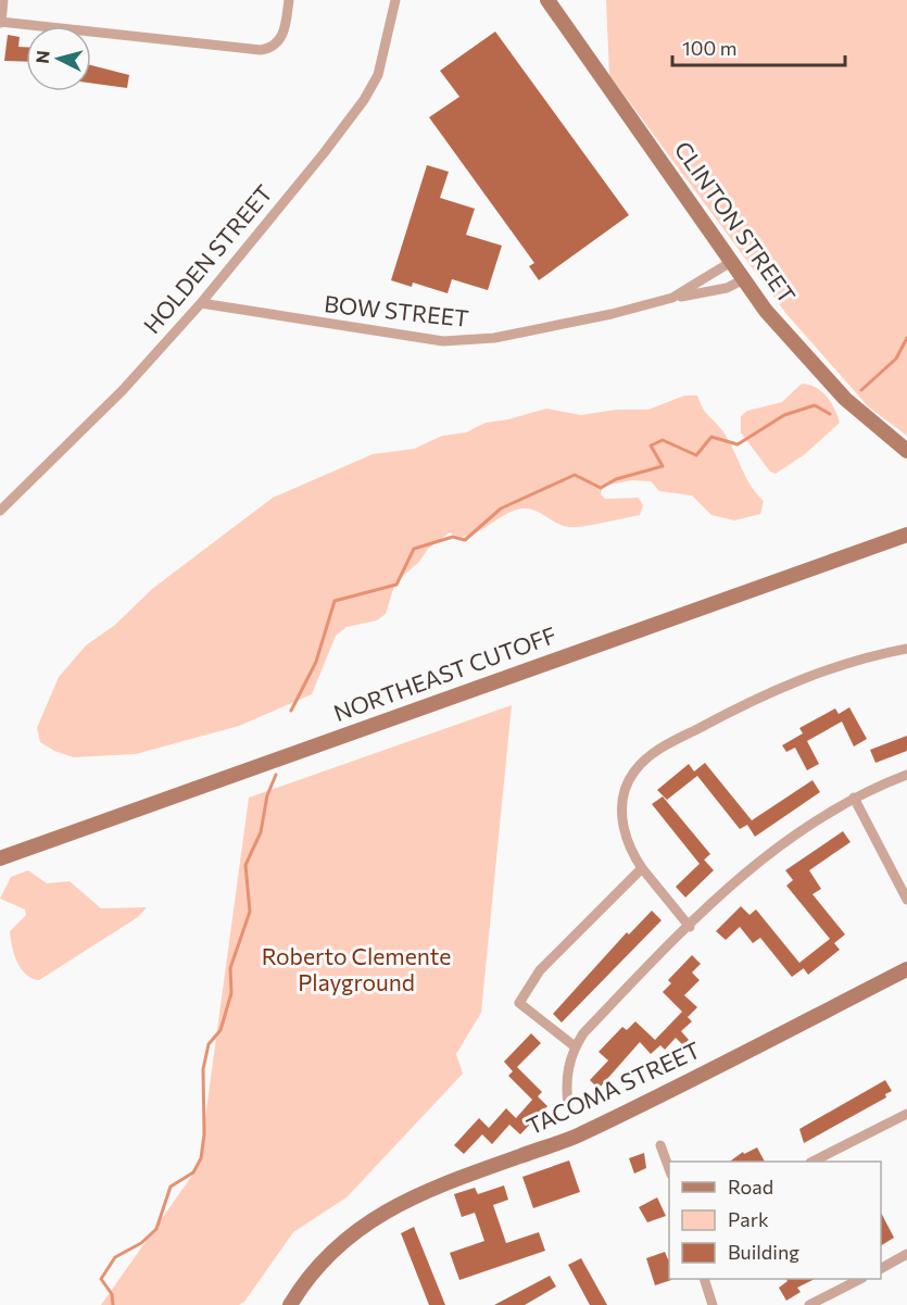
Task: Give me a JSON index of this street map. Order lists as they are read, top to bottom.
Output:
{
  "streets": {
    "main road": ["CLINTON STREET", "NORTHEAST CUTOFF", "TACOMA STREET"],
    "street": ["HOLDEN STREET", "BOW STREET"]
  },
  "crossings": [
    ["CLINTON STREET", "BOW STREET"],
    ["HOLDEN STREET", "BOW STREET"]
  ],
  "parks": ["Roberto Clemente Playground"],
  "legend": ["Road", "Park", "Building"],
  "scale_bar": "100 m",
  "north": "left"
}
